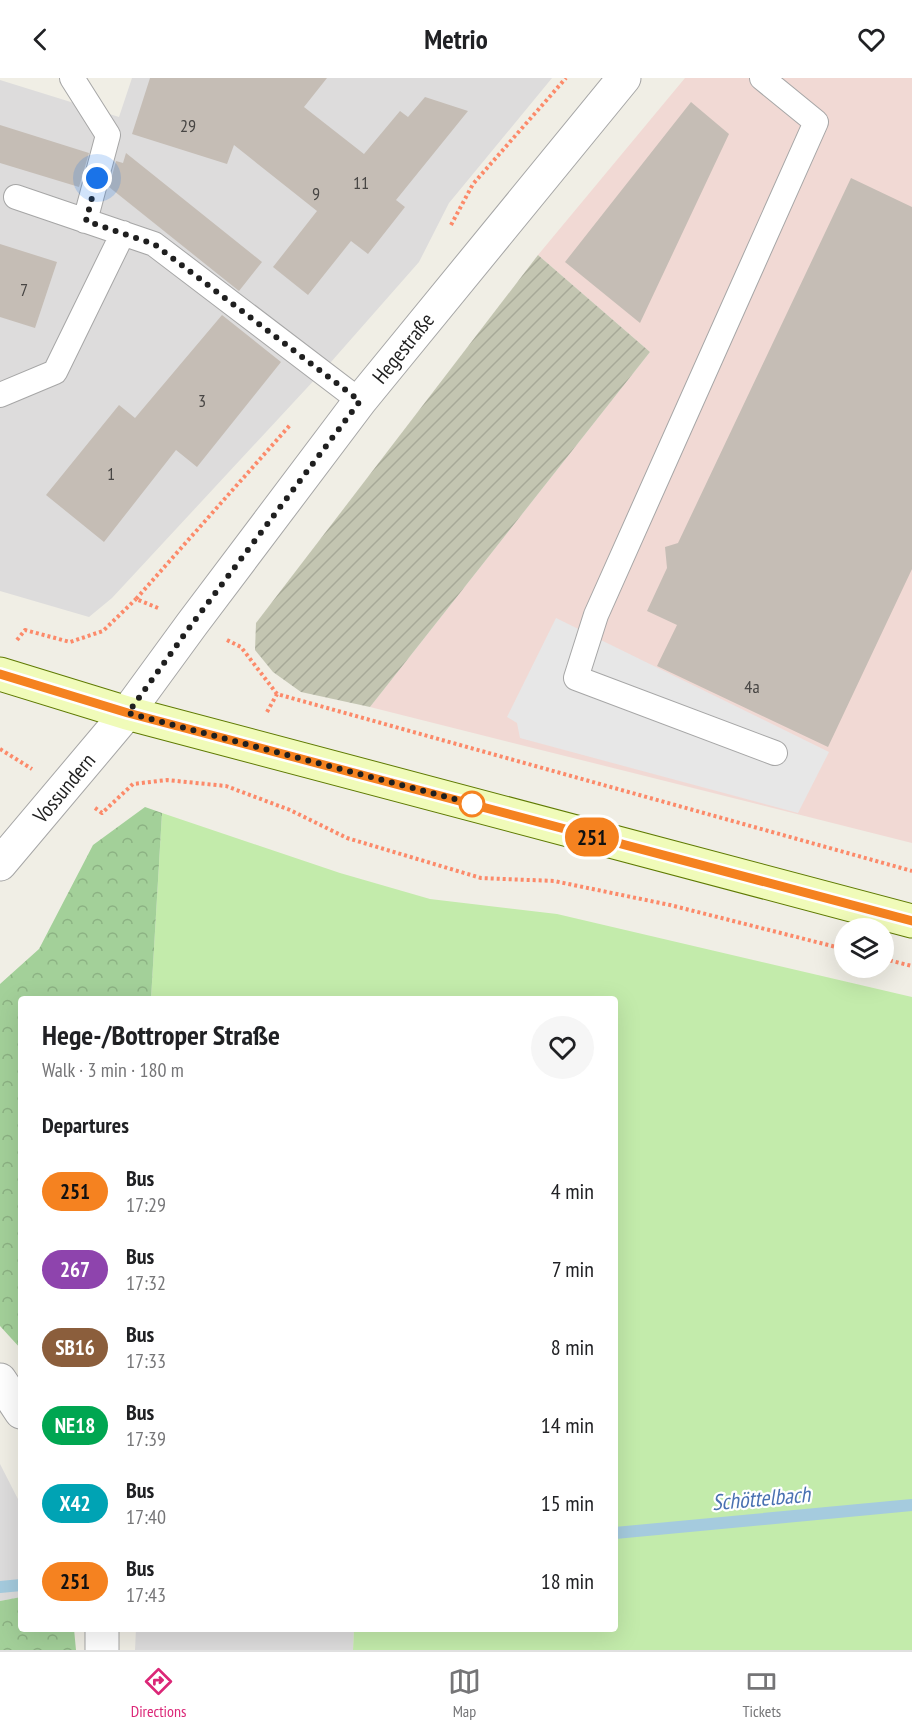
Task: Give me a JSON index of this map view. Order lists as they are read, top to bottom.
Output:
{
  "streets": {
    "street": ["Hegestraße", "Vossundern"]
  },
  "crossings": [
    ["Hegestraße", "Vossundern"]
  ],
  "water": ["Schöttelbach"],
  "lines": ["bus line 251"],
  "house_numbers": [
    "29",
    "11",
    "9",
    "7",
    "3",
    "1",
    "4a"
  ],
  "page": {
    "header": "Metrio",
    "on_map": "251",
    "heading": [
      ["Hege-/Bottroper Straße", "Walk · 3 min · 180 m"],
      "Departures"
    ],
    "list": [
      {
        "mark": "251",
        "name": "Bus",
        "note": "17:29",
        "value": "4 min"
      },
      {
        "mark": "267",
        "name": "Bus",
        "note": "17:32",
        "value": "7 min"
      },
      {
        "mark": "SB16",
        "name": "Bus",
        "note": "17:33",
        "value": "8 min"
      },
      {
        "mark": "NE18",
        "name": "Bus",
        "note": "17:39",
        "value": "14 min"
      },
      {
        "mark": "X42",
        "name": "Bus",
        "note": "17:40",
        "value": "15 min"
      },
      {
        "mark": "251",
        "name": "Bus",
        "note": "17:43",
        "value": "18 min"
      }
    ],
    "tabs": ["Directions", "Map", "Tickets"]
  }
}
